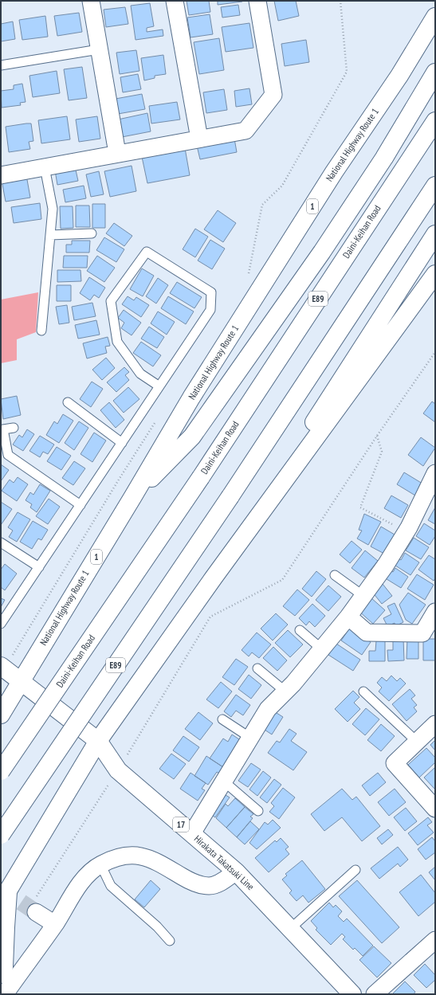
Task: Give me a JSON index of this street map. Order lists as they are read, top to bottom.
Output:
{
  "streets": {
    "main road": [
      "National Highway Route 1",
      "1",
      "Daini-Keihan Road",
      "E89",
      "17",
      "Hirakata Takatsuki Line"
    ]
  },
  "crossings": [
    ["National Highway Route 1", "Hirakata Takatsuki Line"]
  ]
}
